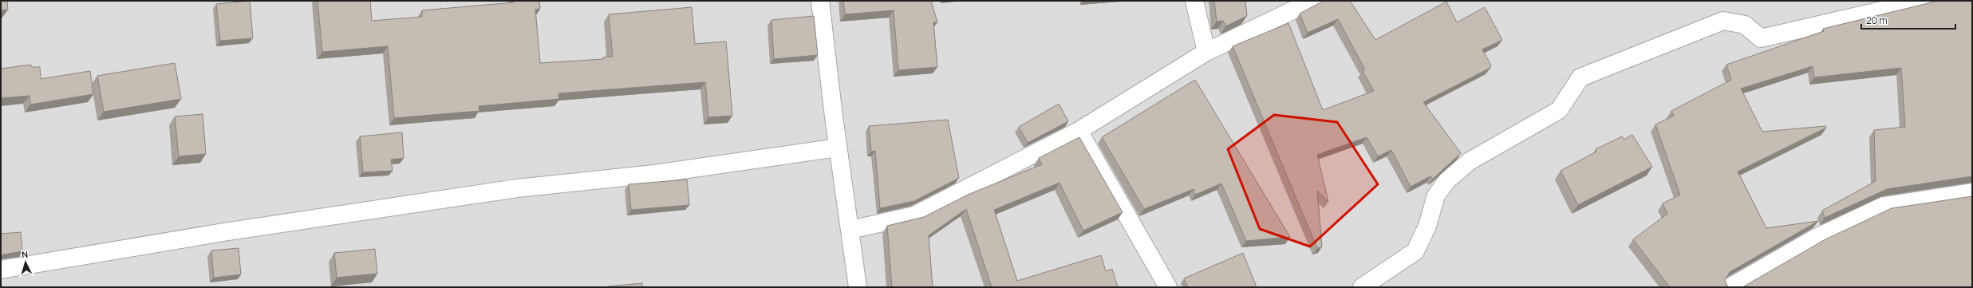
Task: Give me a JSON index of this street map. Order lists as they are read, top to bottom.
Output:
{
  "scale_bar": "20 m",
  "north": "top"
}
